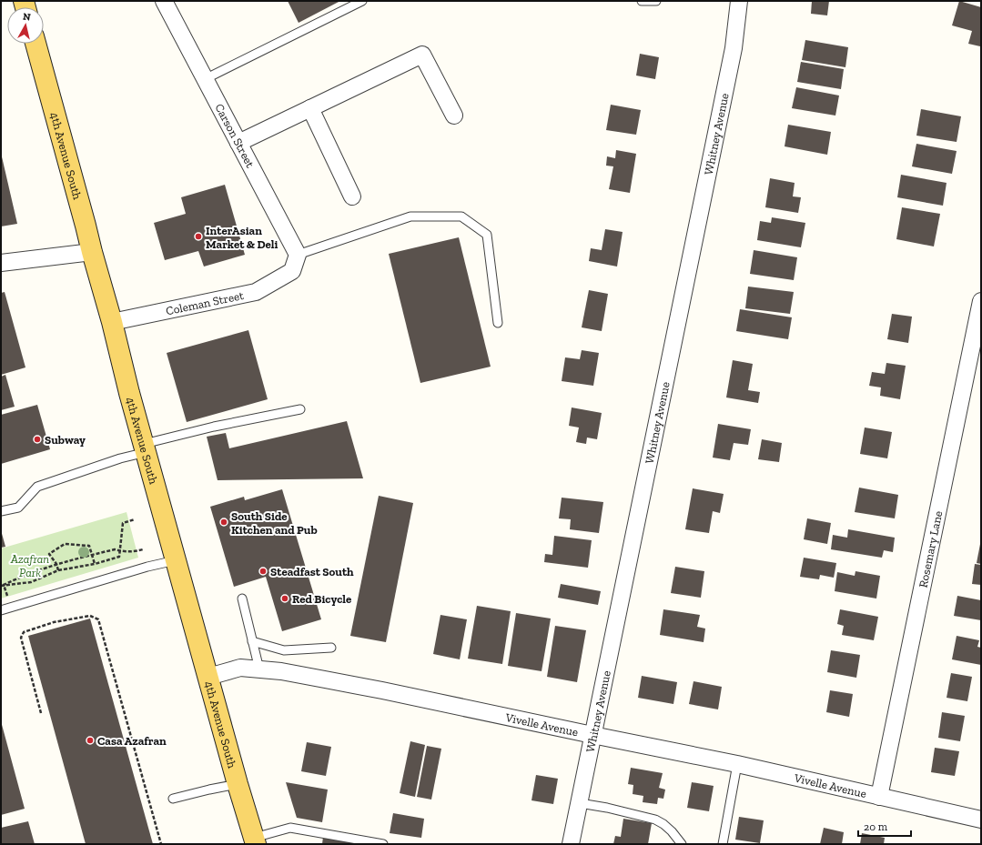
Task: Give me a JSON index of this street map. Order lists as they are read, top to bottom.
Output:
{
  "streets": {
    "main road": ["4th Avenue South"],
    "street": [
      "Whitney Avenue",
      "Carson Street",
      "Coleman Street",
      "Rosemary Lane",
      "Vivelle Avenue"
    ]
  },
  "crossings": [
    ["Whitney Avenue", "Vivelle Avenue"],
    ["Carson Street", "Coleman Street"],
    ["4th Avenue South", "Coleman Street"],
    ["4th Avenue South", "Vivelle Avenue"],
    ["Rosemary Lane", "Vivelle Avenue"]
  ],
  "parks": ["Azafran Park"],
  "places": [
    "InterAsian Market & Deli",
    "Subway",
    "South Side Kitchen and Pub",
    "Steadfast South",
    "Red Bicycle",
    "Casa Azafran"
  ],
  "scale_bar": "20 m",
  "north": "top"
}
